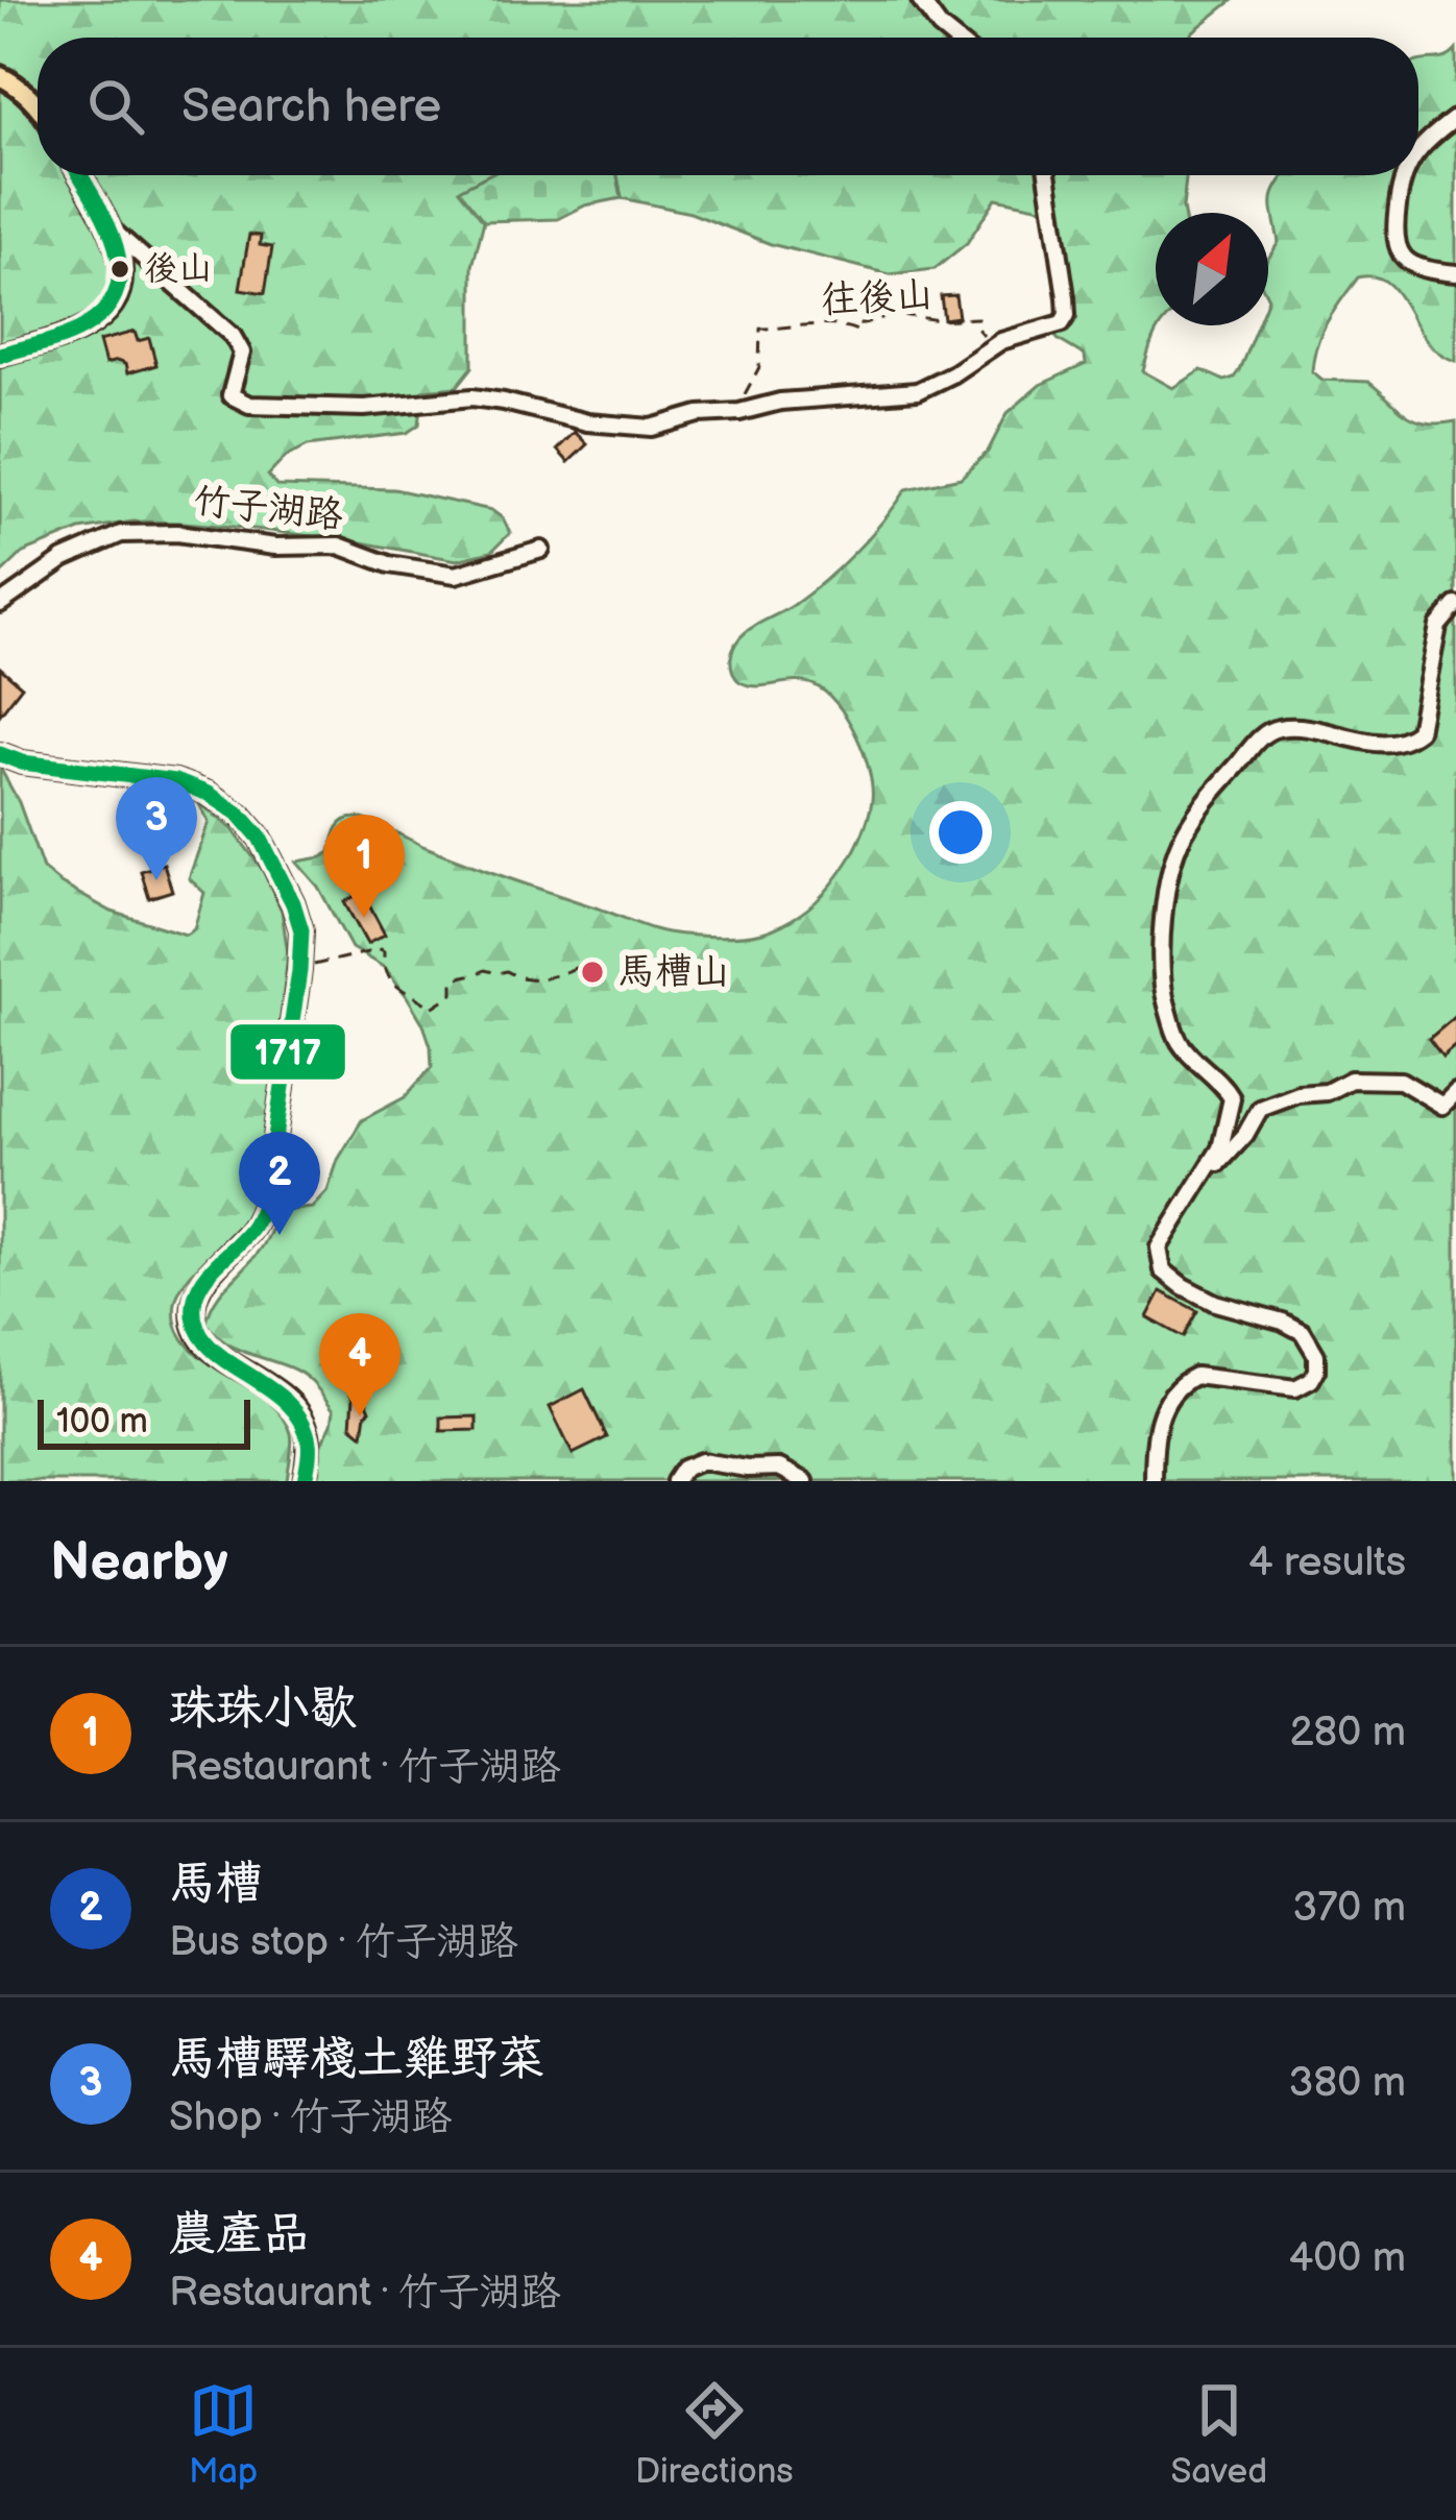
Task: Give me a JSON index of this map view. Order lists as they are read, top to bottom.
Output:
{
  "streets": {
    "street": ["竹子湖路"],
    "path": ["往後山"]
  },
  "places": ["後山", "馬槽山"],
  "lines": ["transit line 1717"],
  "scale_bar": "100 m",
  "north": "top right",
  "page": {
    "search": "Search here",
    "pins": [
      "3",
      "1",
      "2",
      "4"
    ],
    "scale": "100 m",
    "heading": ["Nearby", "4 results"],
    "list": [
      {
        "mark": "1",
        "name": "珠珠小歇",
        "note": "Restaurant · 竹子湖路",
        "value": "280 m"
      },
      {
        "mark": "2",
        "name": "馬槽",
        "note": "Bus stop · 竹子湖路",
        "value": "370 m"
      },
      {
        "mark": "3",
        "name": "馬槽驛棧土雞野菜",
        "note": "Shop · 竹子湖路",
        "value": "380 m"
      },
      {
        "mark": "4",
        "name": "農產品",
        "note": "Restaurant · 竹子湖路",
        "value": "400 m"
      }
    ],
    "nav": ["Map", "Directions", "Saved"]
  }
}
